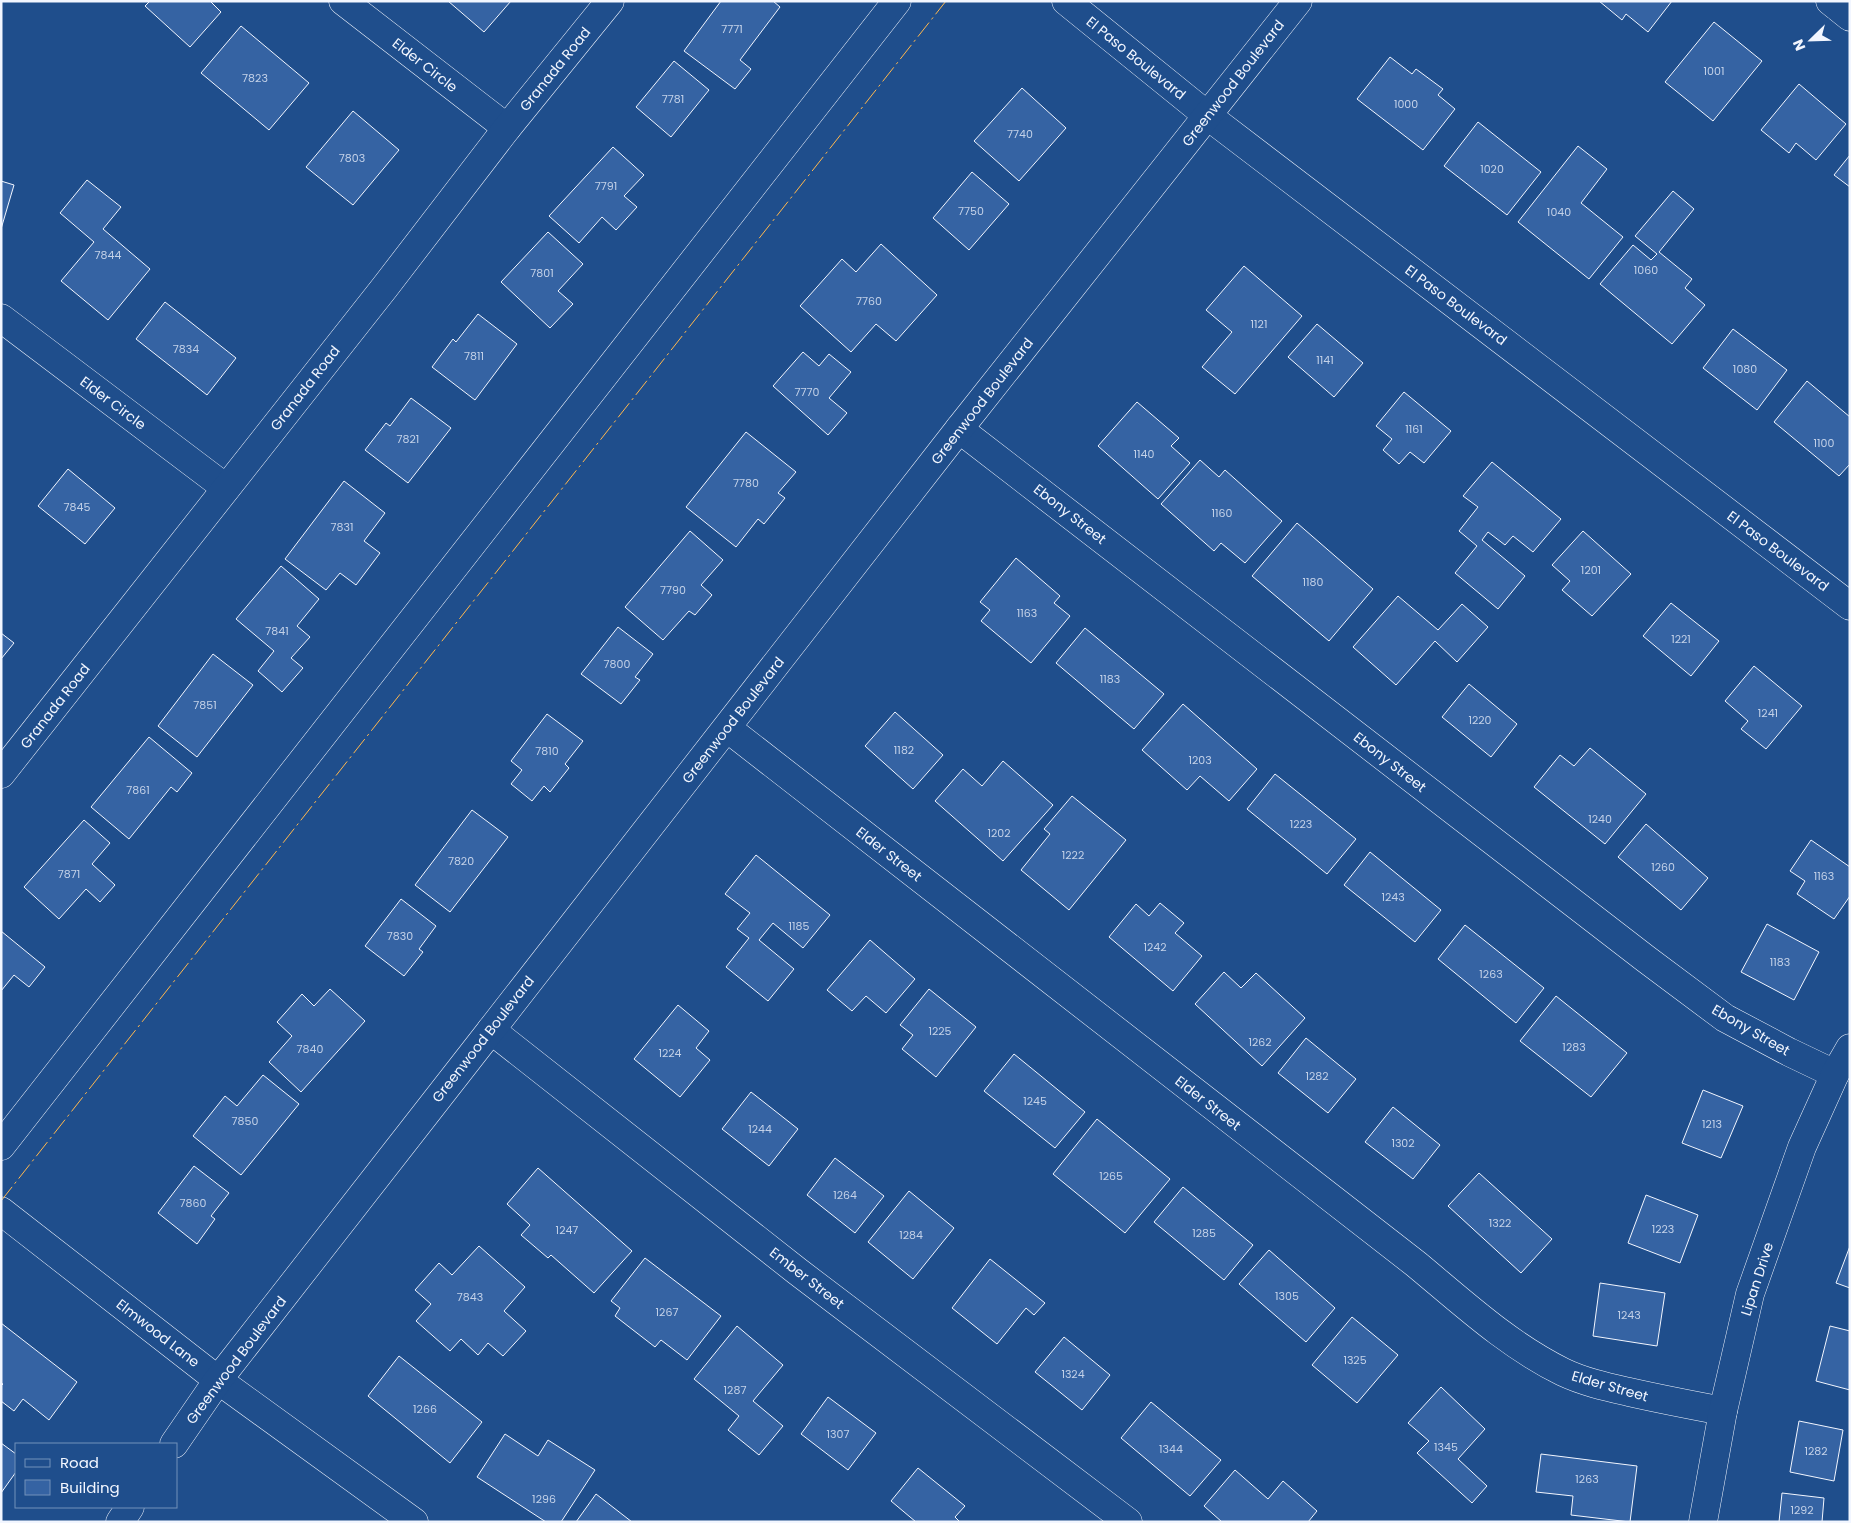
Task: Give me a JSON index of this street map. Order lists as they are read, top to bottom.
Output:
{
  "streets": {
    "street": [
      "El Paso Boulevard",
      "Elder Circle",
      "Granada Road",
      "Greenwood Boulevard",
      "Ebony Street",
      "Elder Street",
      "Ember Street",
      "Lipan Drive",
      "Elmwood Lane"
    ]
  },
  "crossings": [
    ["El Paso Boulevard", "Greenwood Boulevard"],
    ["Elder Circle", "Granada Road"],
    ["Greenwood Boulevard", "Ebony Street"],
    ["Greenwood Boulevard", "Elder Street"],
    ["Greenwood Boulevard", "Ember Street"],
    ["Greenwood Boulevard", "Elmwood Lane"],
    ["Ebony Street", "Lipan Drive"],
    ["Elder Street", "Lipan Drive"]
  ],
  "house_numbers": [
    "7771",
    "1001",
    "7823",
    "7781",
    "1000",
    "7740",
    "7803",
    "1020",
    "7791",
    "7750",
    "1040",
    "7844",
    "1060",
    "7801",
    "7760",
    "1121",
    "7834",
    "7811",
    "1141",
    "1080",
    "7770",
    "1161",
    "7821",
    "1100",
    "1140",
    "7780",
    "7845",
    "1160",
    "7831",
    "1201",
    "1180",
    "7790",
    "1163",
    "7841",
    "1221",
    "7800",
    "1183",
    "7851",
    "1241",
    "1220",
    "1182",
    "7810",
    "1203",
    "7861",
    "1240",
    "1223",
    "1202",
    "1222",
    "7820",
    "1260",
    "7871",
    "1163",
    "1243",
    "1185",
    "7830",
    "1242",
    "1183",
    "1263",
    "1225",
    "1262",
    "1283",
    "7840",
    "1224",
    "1282",
    "1245",
    "7850",
    "1213",
    "1244",
    "1302",
    "1265",
    "1264",
    "7860",
    "1322",
    "1223",
    "1247",
    "1285",
    "1284",
    "1305",
    "7843",
    "1267",
    "1243",
    "1325",
    "1324",
    "1287",
    "1266",
    "1307",
    "1345",
    "1344",
    "1282",
    "1263",
    "1296",
    "1292"
  ],
  "legend": ["Road", "Building"],
  "north": "bottom left"
}
